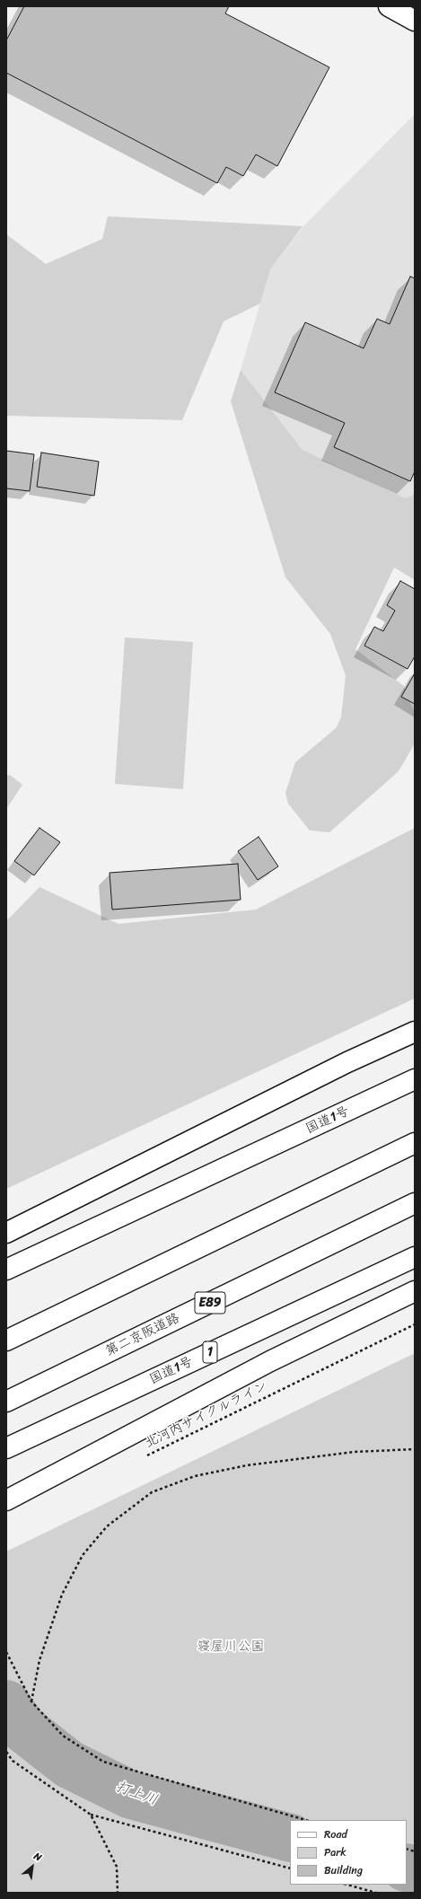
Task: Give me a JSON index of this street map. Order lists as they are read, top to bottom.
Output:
{
  "streets": {
    "main road": [
      "国道1号",
      "E89",
      "第二京阪道路",
      "1"
    ],
    "path": ["北河内サイクルライン"]
  },
  "water": ["打上川"],
  "parks": ["寝屋川公園"],
  "legend": ["Road", "Park", "Building"],
  "north": "top right"
}
